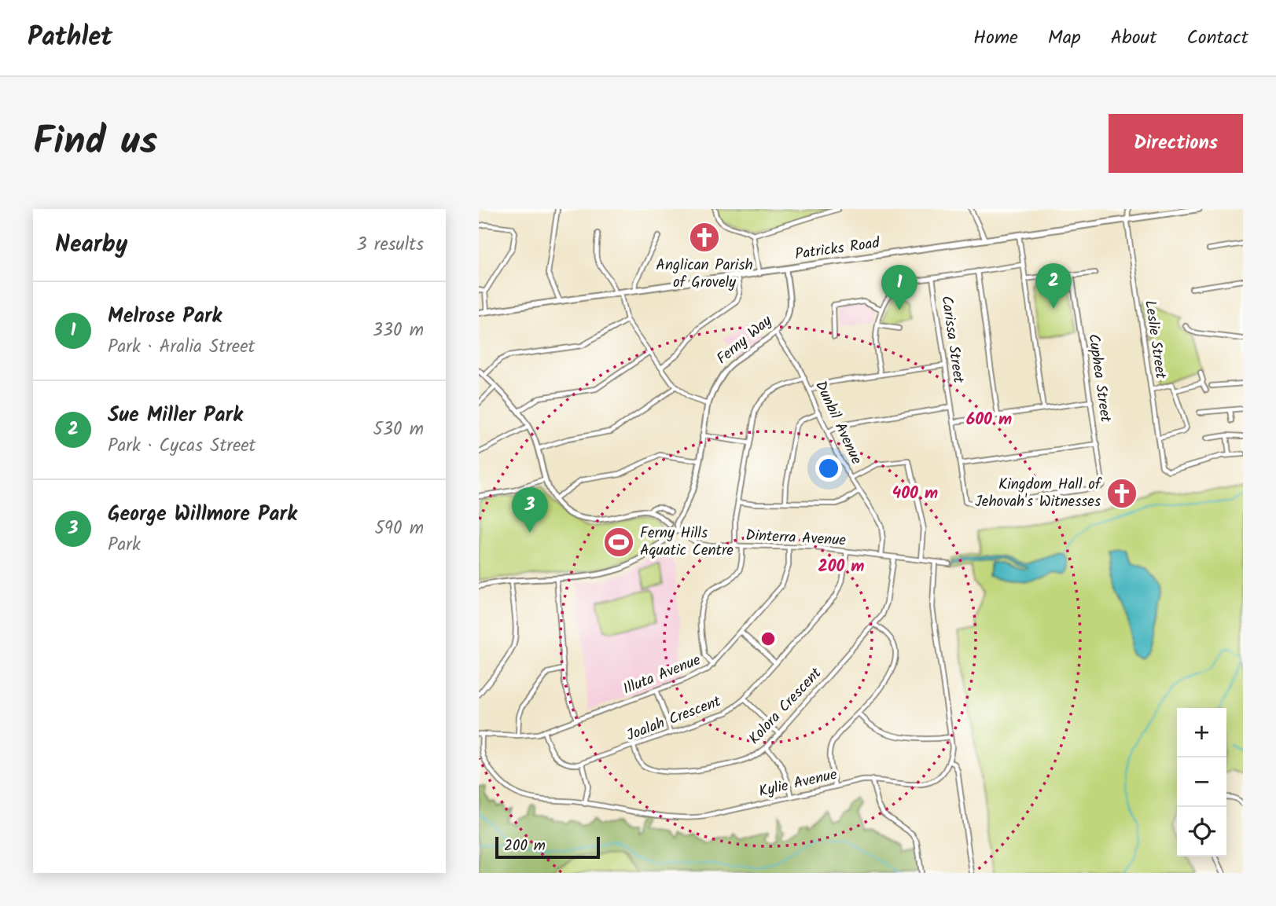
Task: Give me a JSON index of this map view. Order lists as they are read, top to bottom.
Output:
{
  "streets": {
    "main road": ["Patricks Road"],
    "street": [
      "Carissa Street",
      "Leslie Street",
      "Ferny Way",
      "Cuphea Street",
      "Dunbil Avenue",
      "Dinterra Avenue",
      "Illuta Avenue",
      "Kolora Crescent",
      "Joalah Crescent",
      "Kylie Avenue"
    ]
  },
  "crossings": [
    ["Patricks Road", "Leslie Street"],
    ["Patricks Road", "Ferny Way"],
    ["Carissa Street", "Cuphea Street"],
    ["Ferny Way", "Dunbil Avenue"],
    ["Ferny Way", "Dinterra Avenue"],
    ["Dunbil Avenue", "Dinterra Avenue"],
    ["Dinterra Avenue", "Illuta Avenue"],
    ["Dinterra Avenue", "Kolora Crescent"],
    ["Dinterra Avenue", "Joalah Crescent"],
    ["Illuta Avenue", "Kylie Avenue"],
    ["Kolora Crescent", "Joalah Crescent"]
  ],
  "places": {
    "church": ["Anglican Parish of Grovely", "Kingdom Hall of Jehovah's Witnesses"],
    "sports": ["Ferny Hills Aquatic Centre"]
  },
  "scale_bar": "200 m",
  "page": {
    "header": "Pathlet",
    "nav": [
      "Home",
      "Map",
      "About",
      "Contact"
    ],
    "title": "Find us",
    "buttons": "Directions",
    "heading": ["Nearby", "3 results"],
    "pins": ["2", "1", "3"],
    "list": [
      {
        "mark": "1",
        "name": "Melrose Park",
        "note": "Park · Aralia Street",
        "value": "330 m"
      },
      {
        "mark": "2",
        "name": "Sue Miller Park",
        "note": "Park · Cycas Street",
        "value": "530 m"
      },
      {
        "mark": "3",
        "name": "George Willmore Park",
        "note": "Park",
        "value": "590 m"
      }
    ],
    "map_buttons": ["+", "−"],
    "scale": "200 m"
  },
  "rings": ["600 m", "400 m", "200 m"]
}
